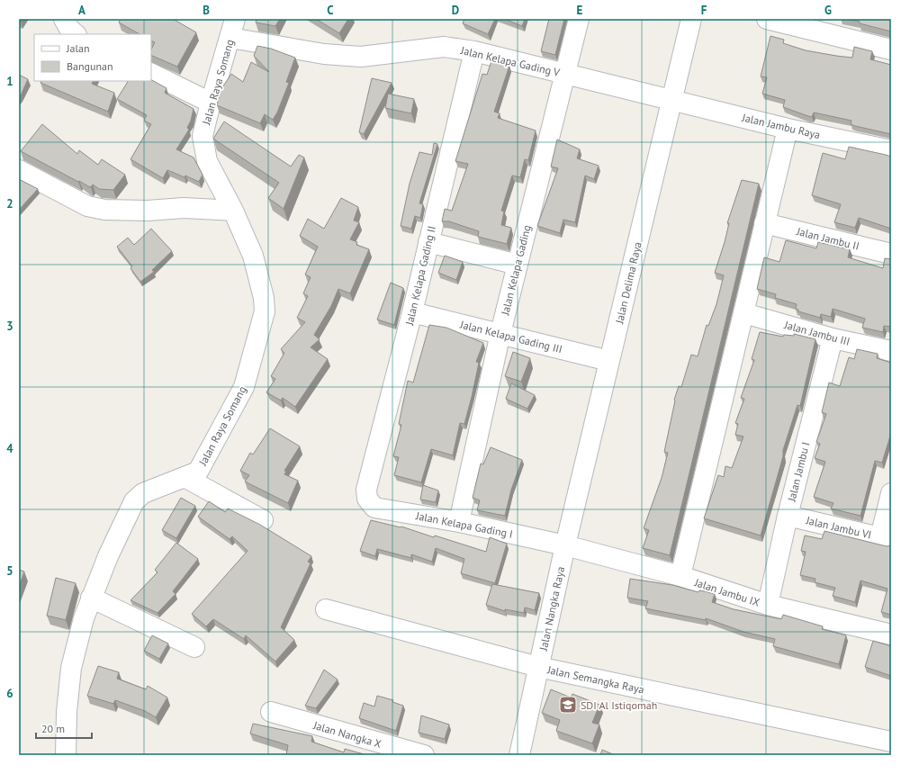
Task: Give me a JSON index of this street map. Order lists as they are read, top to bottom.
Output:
{
  "streets": {
    "street": [
      "Jalan Kelapa Gading V",
      "Jalan Raya Somang",
      "Jalan Jambu Raya",
      "Jalan Jambu II",
      "Jalan Kelapa Gading",
      "Jalan Kelapa Gading II",
      "Jalan Delima Raya",
      "Jalan Jambu III",
      "Jalan Kelapa Gading III",
      "Jalan Jambu I",
      "Jalan Kelapa Gading I",
      "Jalan Jambu VI",
      "Jalan Jambu IX",
      "Jalan Nangka Raya",
      "Jalan Semangka Raya",
      "Jalan Nangka X"
    ]
  },
  "crossings": [
    ["Jalan Kelapa Gading V", "Jalan Raya Somang"],
    ["Jalan Kelapa Gading V", "Jalan Jambu Raya"],
    ["Jalan Kelapa Gading V", "Jalan Kelapa Gading"],
    ["Jalan Kelapa Gading V", "Jalan Kelapa Gading II"],
    ["Jalan Kelapa Gading V", "Jalan Delima Raya"],
    ["Jalan Jambu Raya", "Jalan Delima Raya"],
    ["Jalan Kelapa Gading", "Jalan Kelapa Gading III"],
    ["Jalan Kelapa Gading", "Jalan Kelapa Gading I"],
    ["Jalan Kelapa Gading II", "Jalan Kelapa Gading III"],
    ["Jalan Kelapa Gading II", "Jalan Kelapa Gading I"],
    ["Jalan Delima Raya", "Jalan Kelapa Gading III"],
    ["Jalan Delima Raya", "Jalan Kelapa Gading I"],
    ["Jalan Delima Raya", "Jalan Jambu IX"],
    ["Jalan Delima Raya", "Jalan Nangka Raya"],
    ["Jalan Jambu III", "Jalan Jambu I"],
    ["Jalan Jambu I", "Jalan Jambu VI"],
    ["Jalan Jambu I", "Jalan Jambu IX"],
    ["Jalan Kelapa Gading I", "Jalan Jambu IX"],
    ["Jalan Kelapa Gading I", "Jalan Nangka Raya"],
    ["Jalan Jambu IX", "Jalan Nangka Raya"],
    ["Jalan Nangka Raya", "Jalan Semangka Raya"]
  ],
  "places": {
    "school or university": ["SDI Al Istiqomah"]
  },
  "legend": ["Jalan", "Bangunan"],
  "scale_bar": "20 m",
  "grid": {
    "columns": [
      "A",
      "B",
      "C",
      "D",
      "E",
      "F",
      "G"
    ],
    "rows": [
      "1",
      "2",
      "3",
      "4",
      "5",
      "6"
    ]
  }
}
